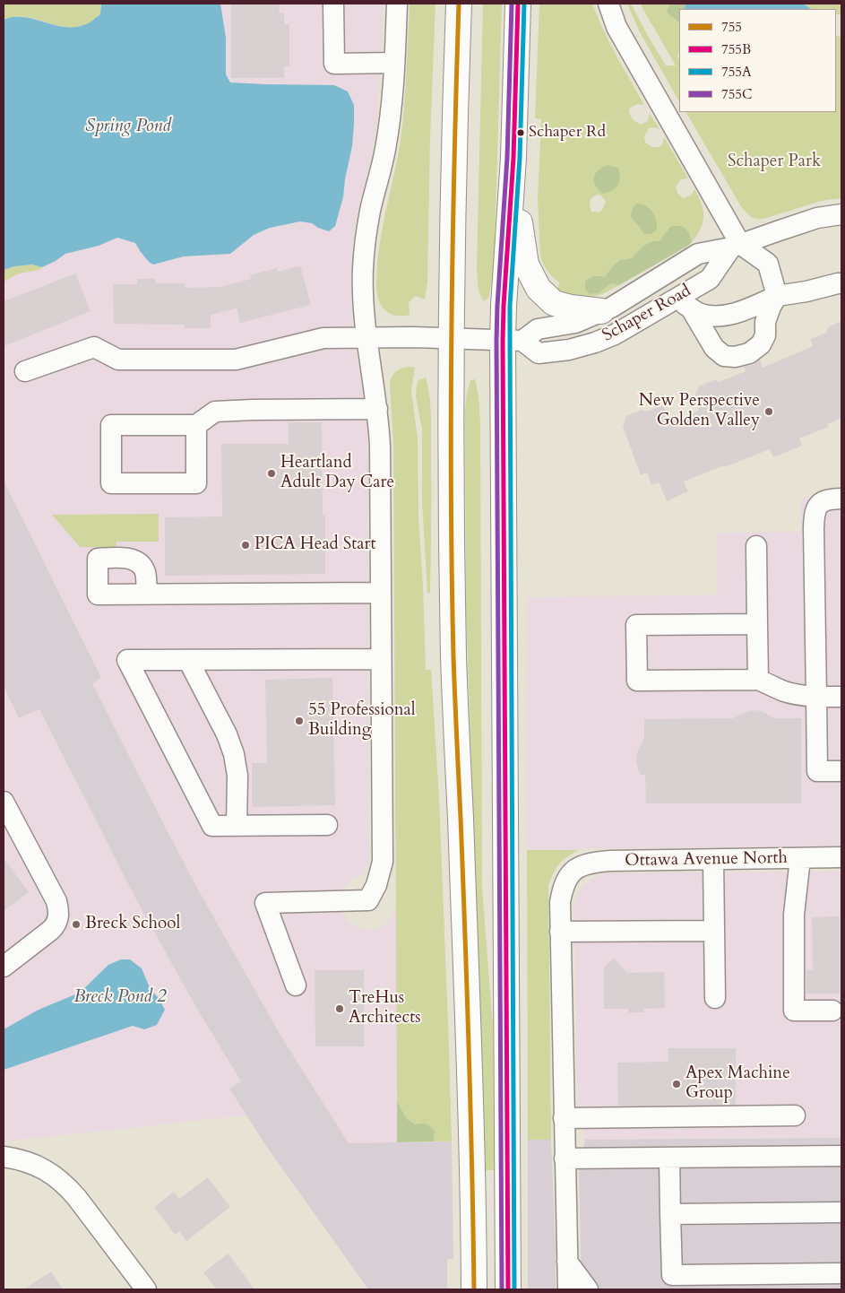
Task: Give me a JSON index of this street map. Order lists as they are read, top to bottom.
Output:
{
  "streets": {
    "street": ["Schaper Road", "Ottawa Avenue North"]
  },
  "water": ["Spring Pond", "Breck Pond 2"],
  "parks": ["Schaper Park"],
  "places": [
    "Schaper Rd",
    "New Perspective Golden Valley",
    "Heartland Adult Day Care",
    "PICA Head Start",
    "55 Professional Building",
    "Breck School",
    "TreHus Architects",
    "Apex Machine Group"
  ],
  "lines": [
    "transit line 755",
    "transit line 755B",
    "transit line 755A",
    "transit line 755C"
  ],
  "legend": [
    "755",
    "755B",
    "755A",
    "755C"
  ]
}
